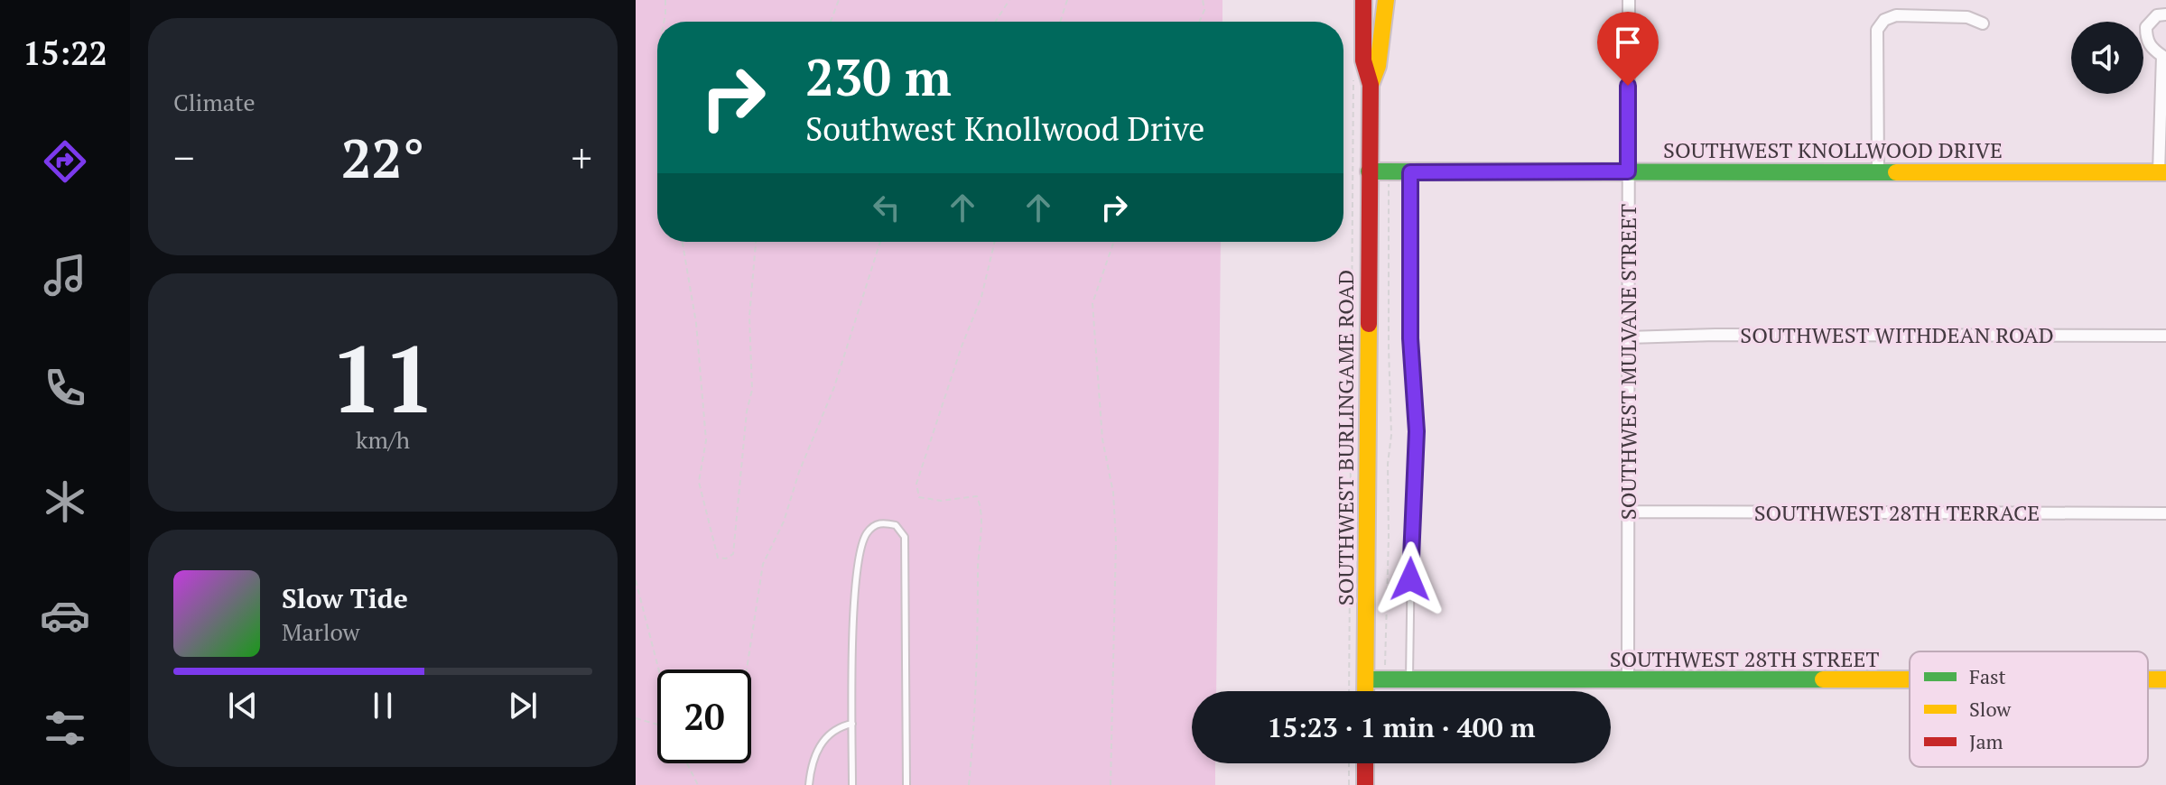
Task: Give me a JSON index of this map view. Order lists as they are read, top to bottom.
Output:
{
  "streets": {
    "street": [
      "SOUTHWEST KNOLLWOOD DRIVE",
      "SOUTHWEST WITHDEAN ROAD",
      "SOUTHWEST MULVANE STREET",
      "SOUTHWEST BURLINGAME ROAD",
      "SOUTHWEST 28TH TERRACE",
      "SOUTHWEST 28TH STREET"
    ]
  },
  "crossings": [
    ["SOUTHWEST KNOLLWOOD DRIVE", "SOUTHWEST MULVANE STREET"],
    ["SOUTHWEST KNOLLWOOD DRIVE", "SOUTHWEST BURLINGAME ROAD"],
    ["SOUTHWEST WITHDEAN ROAD", "SOUTHWEST MULVANE STREET"],
    ["SOUTHWEST MULVANE STREET", "SOUTHWEST 28TH TERRACE"],
    ["SOUTHWEST MULVANE STREET", "SOUTHWEST 28TH STREET"],
    ["SOUTHWEST BURLINGAME ROAD", "SOUTHWEST 28TH STREET"]
  ],
  "legend": ["Fast", "Slow", "Jam"],
  "page": {
    "tabs": "15:22",
    "tile": [
      "Climate",
      ["11", "km/h"]
    ],
    "turn": ["230 m", "Southwest Knollwood Drive"],
    "heat": ["−", "22°", "+"],
    "song": ["Slow Tide", "Marlow"],
    "limit": "20",
    "trip": "15:23 · 1 min · 400 m"
  }
}
